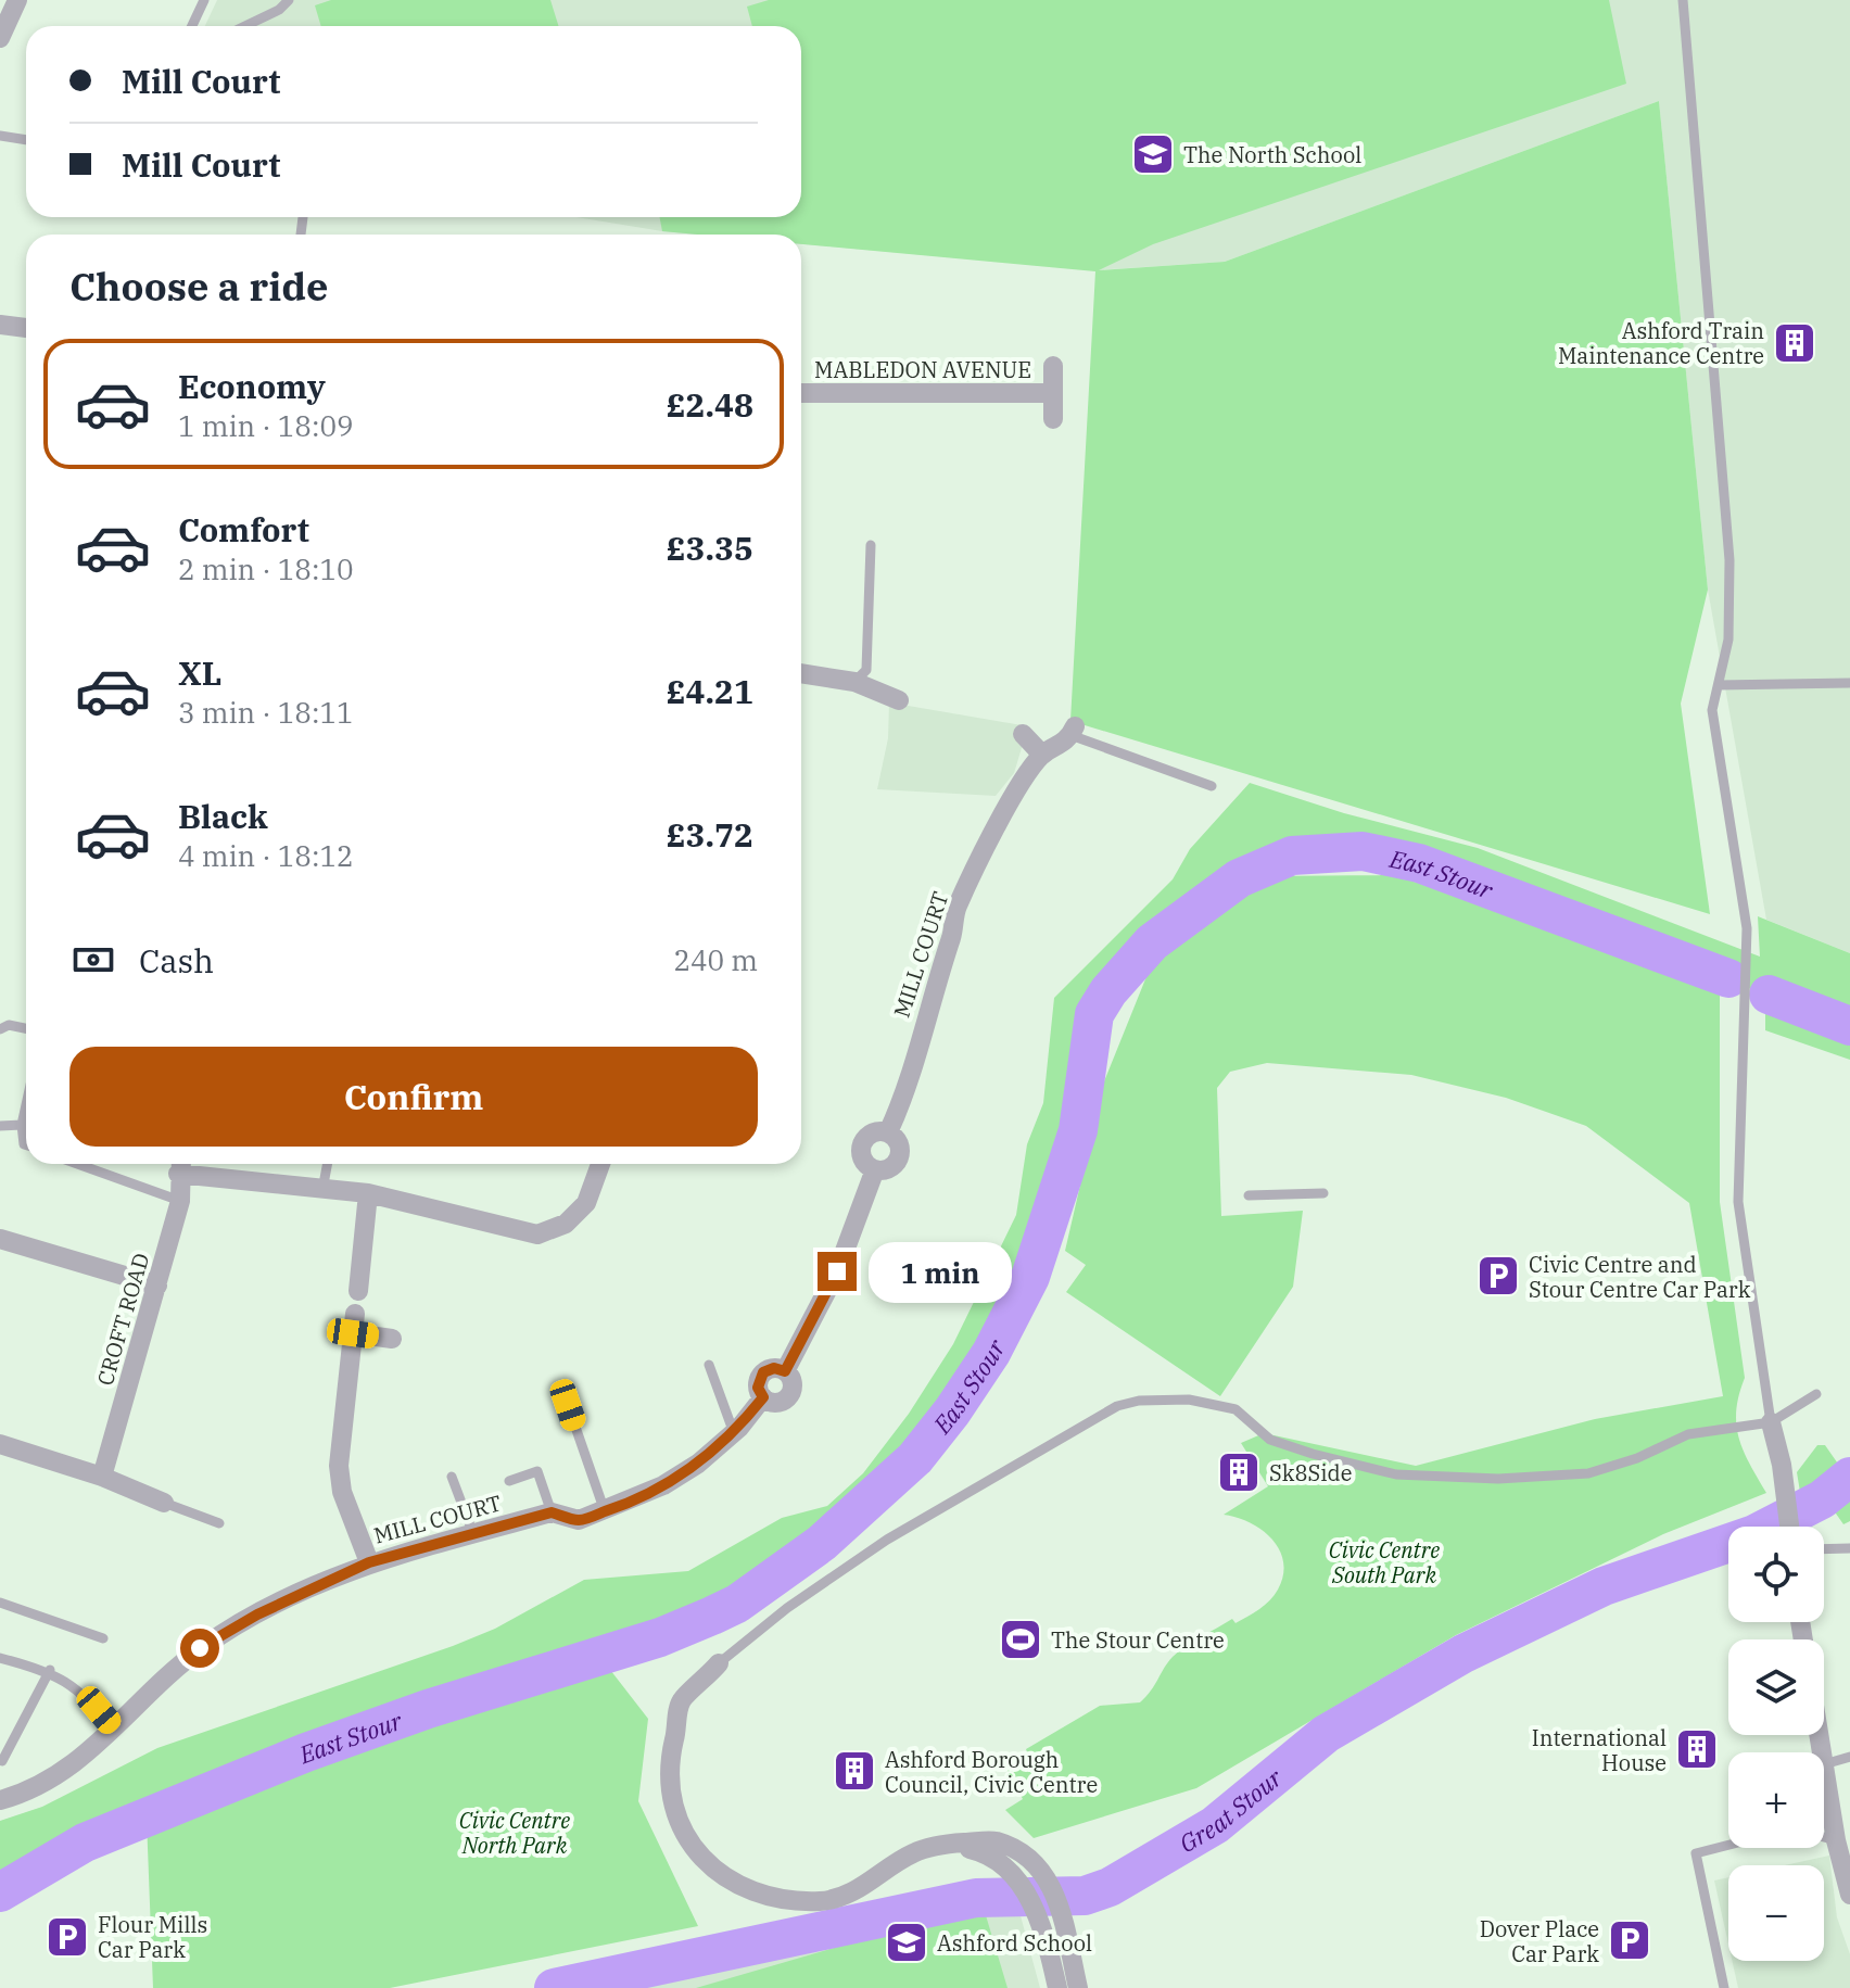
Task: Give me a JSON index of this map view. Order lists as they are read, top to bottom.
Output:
{
  "streets": {
    "street": ["MABLEDON AVENUE", "MILL COURT", "CROFT ROAD"]
  },
  "water": ["East Stour", "Great Stour"],
  "parks": ["Civic Centre South Park", "Civic Centre North Park"],
  "places": {
    "school or university": ["The North School", "Ashford School"],
    "building": [
      "Ashford Train Maintenance Centre",
      "Sk8Side",
      "International House",
      "Ashford Borough Council, Civic Centre"
    ],
    "parking": ["Civic Centre and Stour Centre Car Park", "Flour Mills Car Park", "Dover Place Car Park"],
    "sports": ["The Stour Centre"]
  },
  "page": {
    "banner": ["Mill Court", "Mill Court"],
    "heading": "Choose a ride",
    "list": [
      {
        "name": "Economy",
        "note": "1 min · 18:09",
        "value": "£2.48"
      },
      {
        "name": "Comfort",
        "note": "2 min · 18:10",
        "value": "£3.35"
      },
      {
        "name": "XL",
        "note": "3 min · 18:11",
        "value": "£4.21"
      },
      {
        "name": "Black",
        "note": "4 min · 18:12",
        "value": "£3.72"
      }
    ],
    "pay": ["Cash", "240 m"],
    "buttons": "Confirm",
    "bubble": "1 min",
    "map_buttons": ["+", "−"]
  }
}
